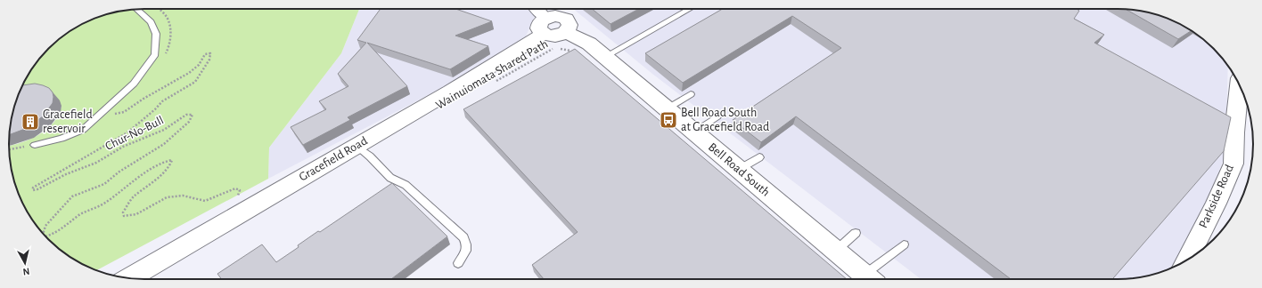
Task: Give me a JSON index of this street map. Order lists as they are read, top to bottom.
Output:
{
  "streets": {
    "main road": ["Gracefield Road", "Bell Road South", "Parkside Road"],
    "path": ["Wainuiomata Shared Path", "Chur-No-Bull"]
  },
  "crossings": [
    ["Gracefield Road", "Bell Road South"]
  ],
  "places": {
    "bus stop": ["Bell Road South at Gracefield Road"],
    "building": ["Gracefield reservoir"]
  },
  "north": "bottom"
}
